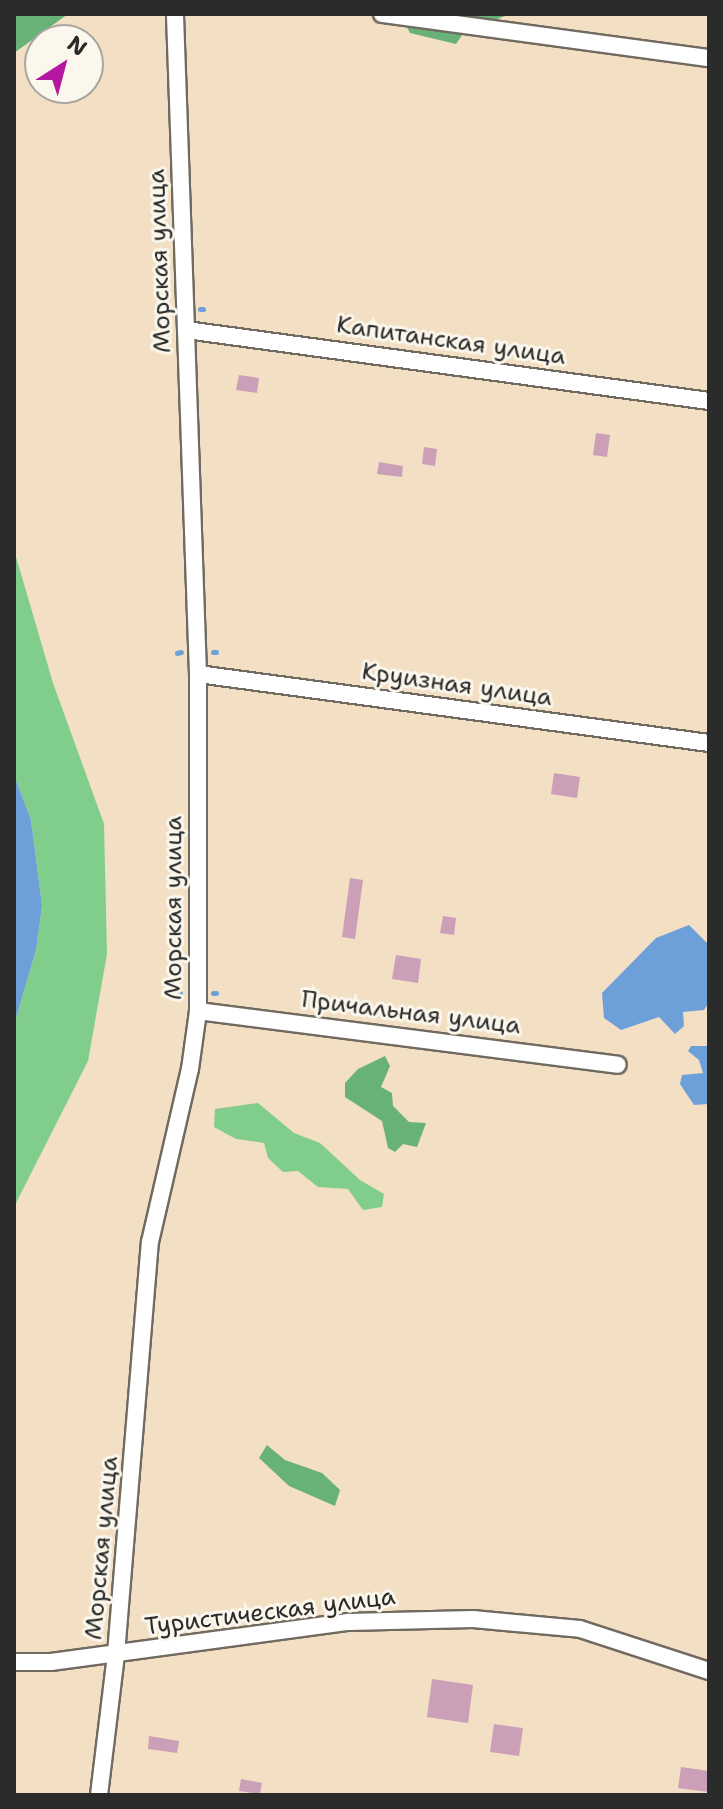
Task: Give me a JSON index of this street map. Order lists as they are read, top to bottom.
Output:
{
  "streets": {
    "street": [
      "Морская улица",
      "Капитанская улица",
      "Круизная улица",
      "Причальная улица",
      "Туристическая улица"
    ]
  },
  "crossings": [
    ["Морская улица", "Капитанская улица"],
    ["Морская улица", "Круизная улица"],
    ["Морская улица", "Причальная улица"],
    ["Морская улица", "Туристическая улица"]
  ],
  "north": "top right"
}
